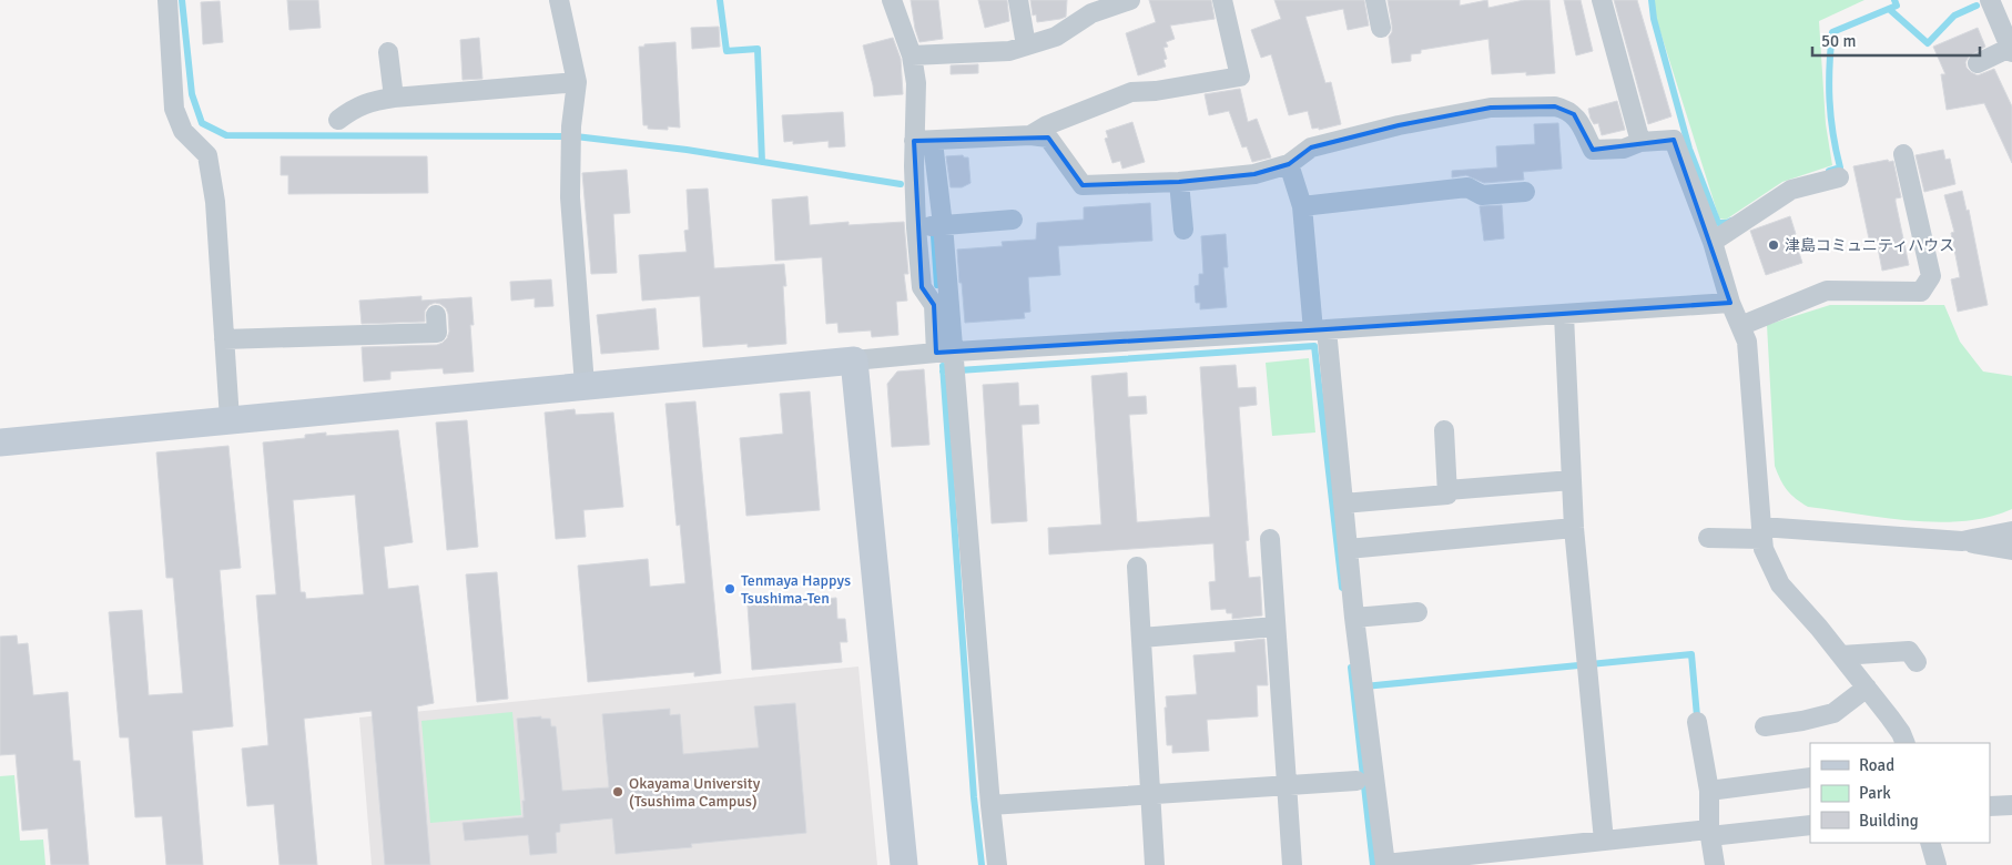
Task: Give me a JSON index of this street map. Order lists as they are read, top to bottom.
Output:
{
  "places": ["津島コミュニティハウス", "Tenmaya Happys Tsushima-Ten", "Okayama University (Tsushima Campus)"],
  "legend": ["Road", "Park", "Building"],
  "scale_bar": "50 m"
}
